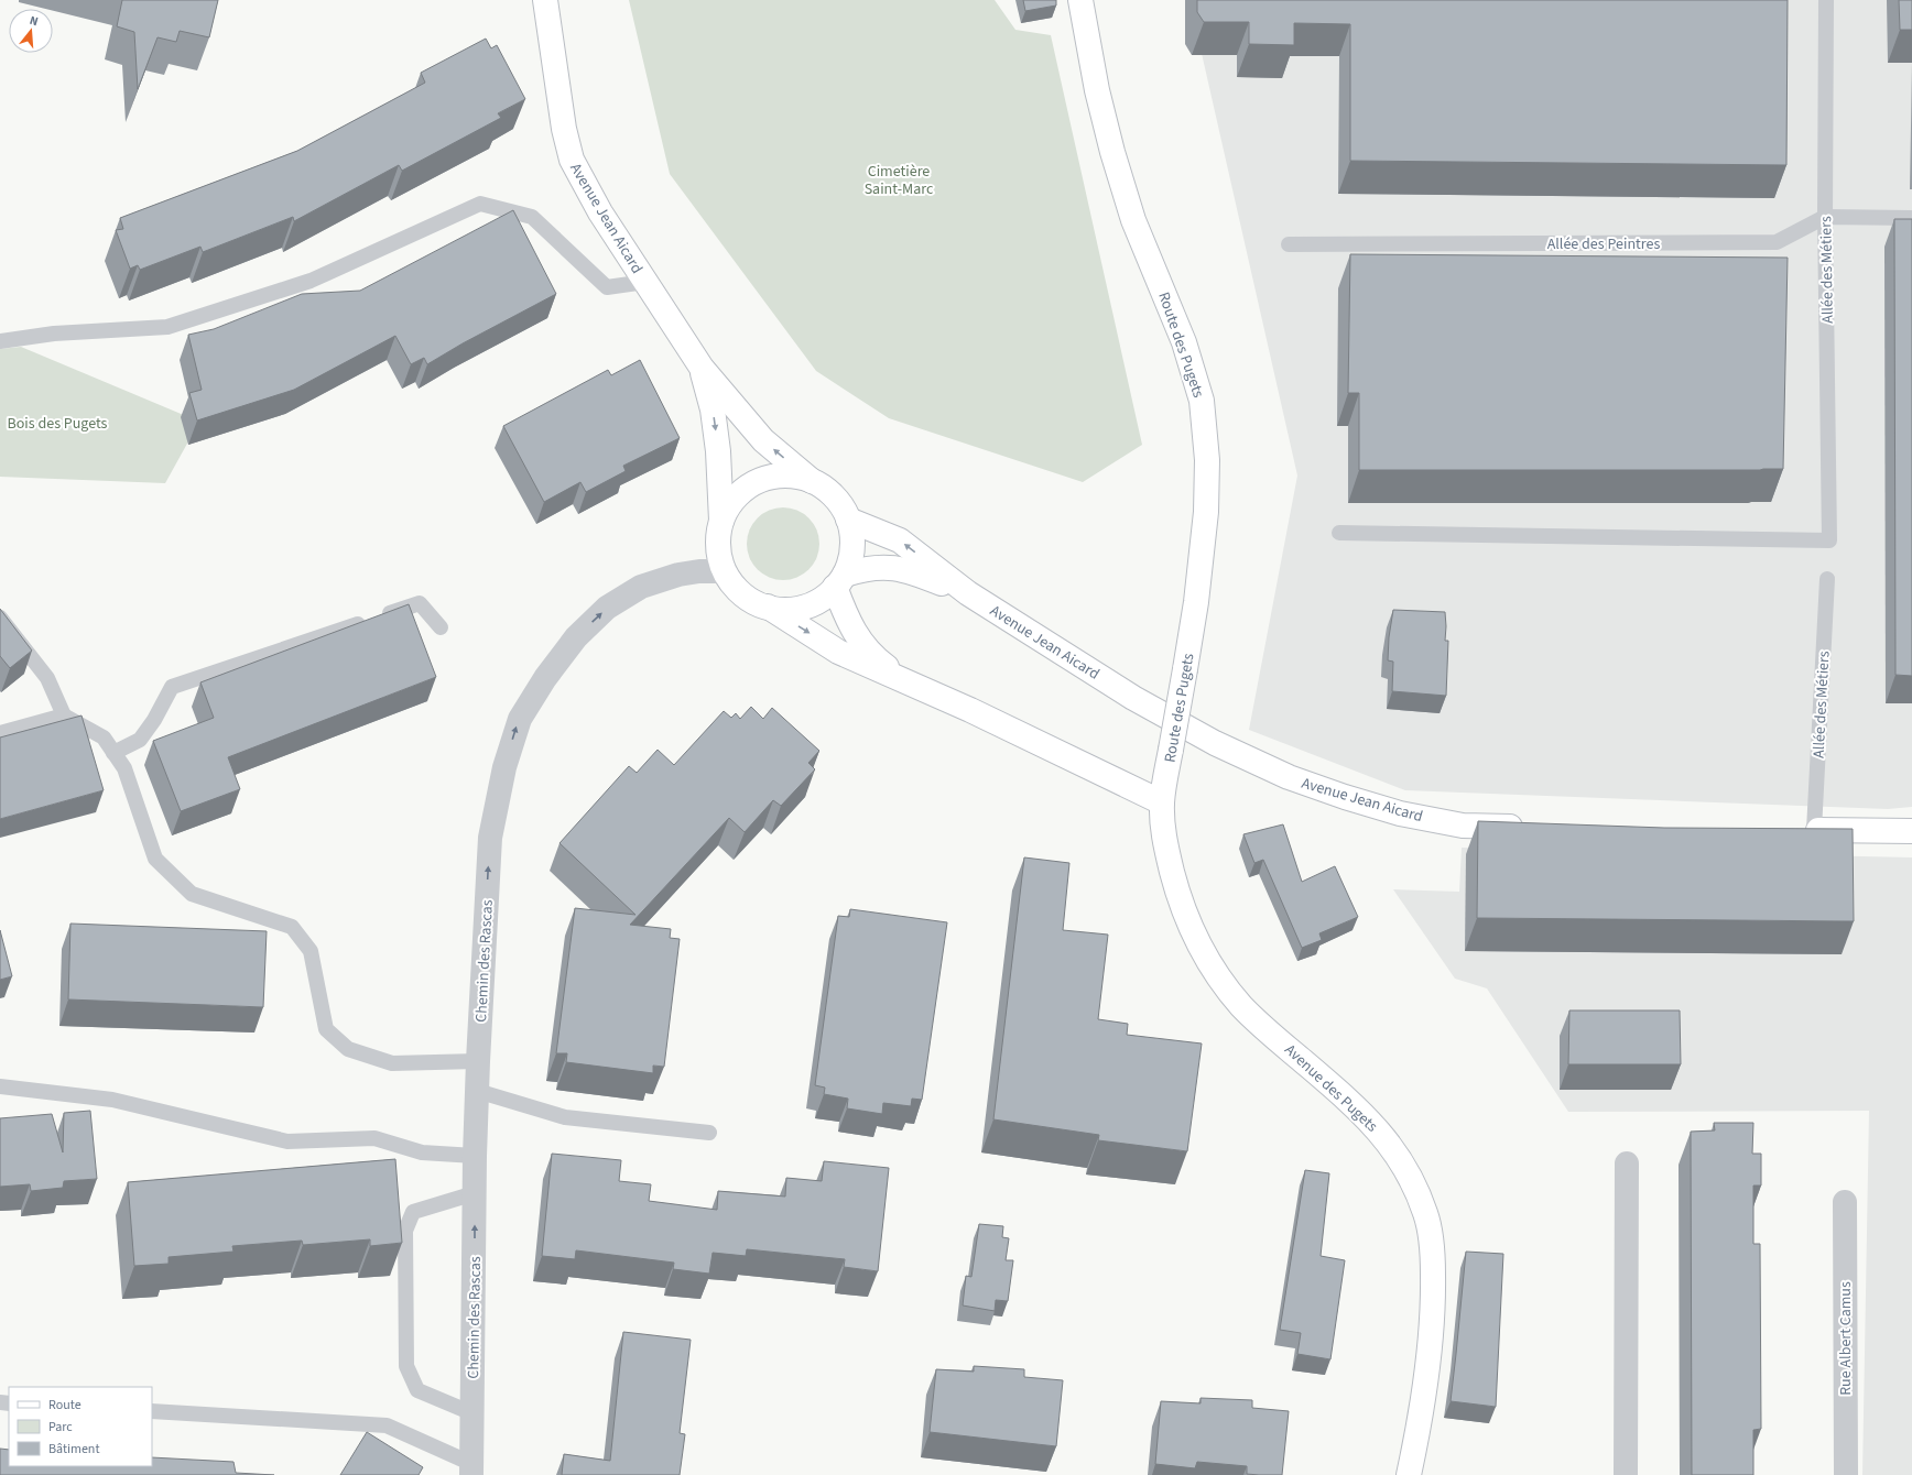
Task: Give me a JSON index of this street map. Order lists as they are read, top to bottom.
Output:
{
  "streets": {
    "street": [
      "Avenue Jean Aicard",
      "Route des Pugets",
      "Chemin des Rascas",
      "Avenue des Pugets",
      "Rue Albert Camus"
    ],
    "lane": ["Allée des Peintres", "Allée des Métiers"]
  },
  "crossings": [
    ["Avenue Jean Aicard", "Chemin des Rascas"],
    ["Allée des Peintres", "Allée des Métiers"],
    ["Route des Pugets", "Avenue des Pugets"]
  ],
  "one_way": ["Chemin des Rascas"],
  "parks": ["Cimetière Saint-Marc", "Bois des Pugets"],
  "legend": ["Route", "Parc", "Bâtiment"],
  "north": "top"
}
